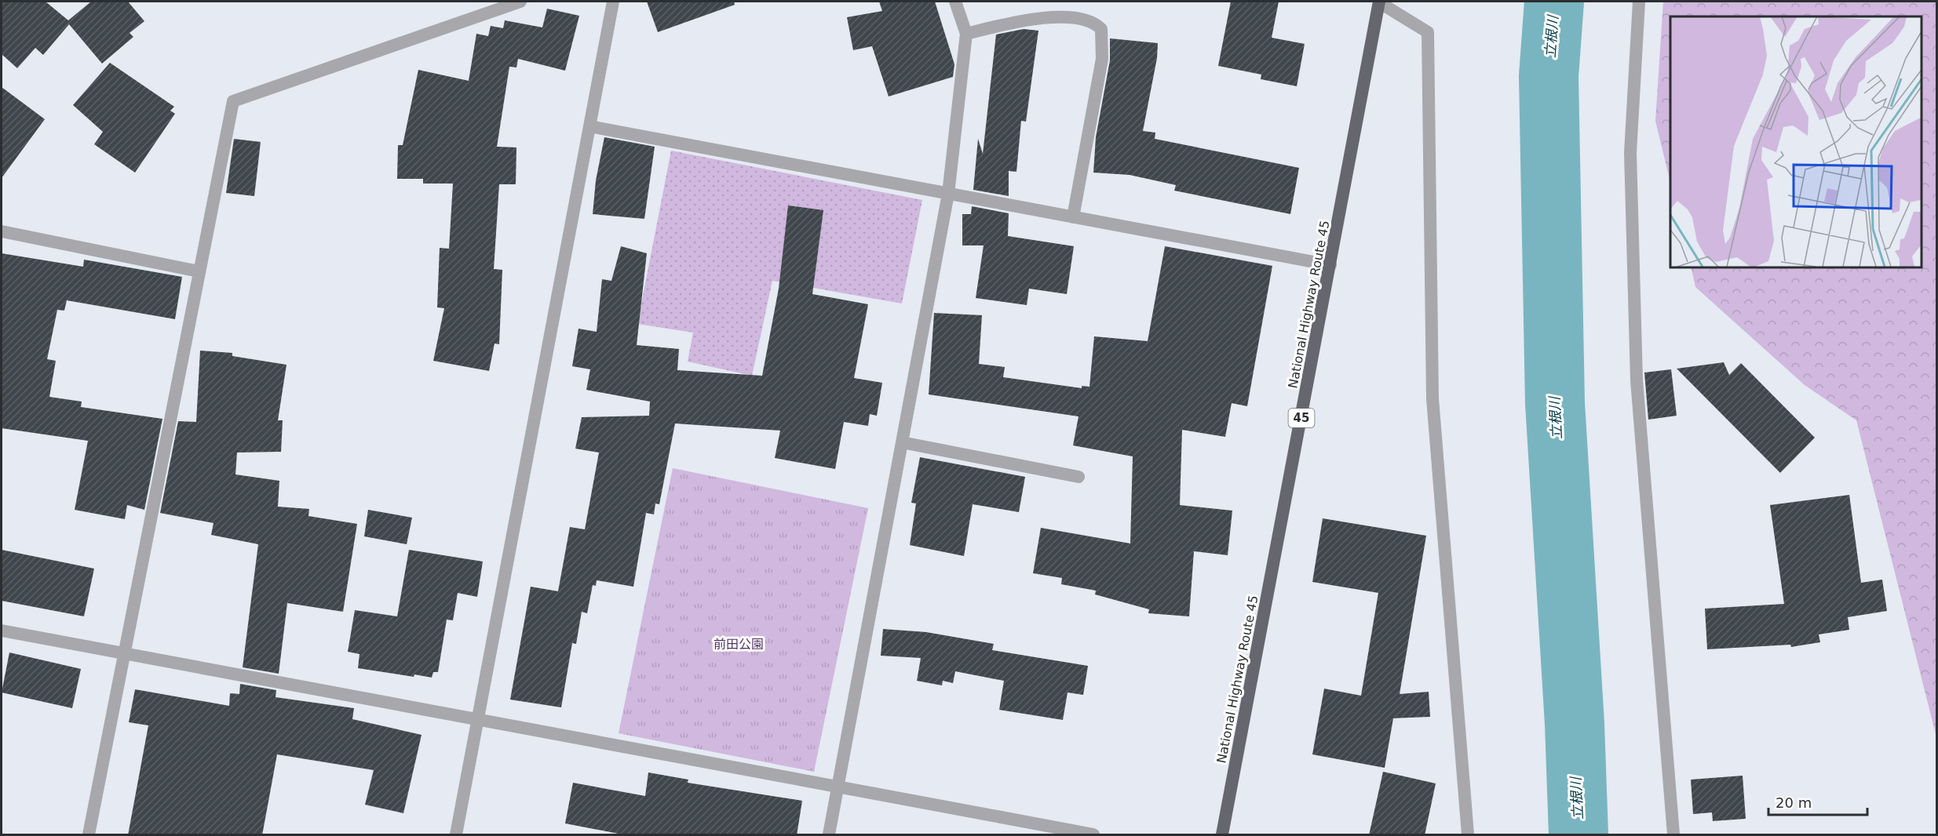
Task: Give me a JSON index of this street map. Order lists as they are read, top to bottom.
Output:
{
  "streets": {
    "highway": ["National Highway Route 45", "45"]
  },
  "water": ["立根川"],
  "parks": ["前田公園"],
  "scale_bar": "20 m"
}
